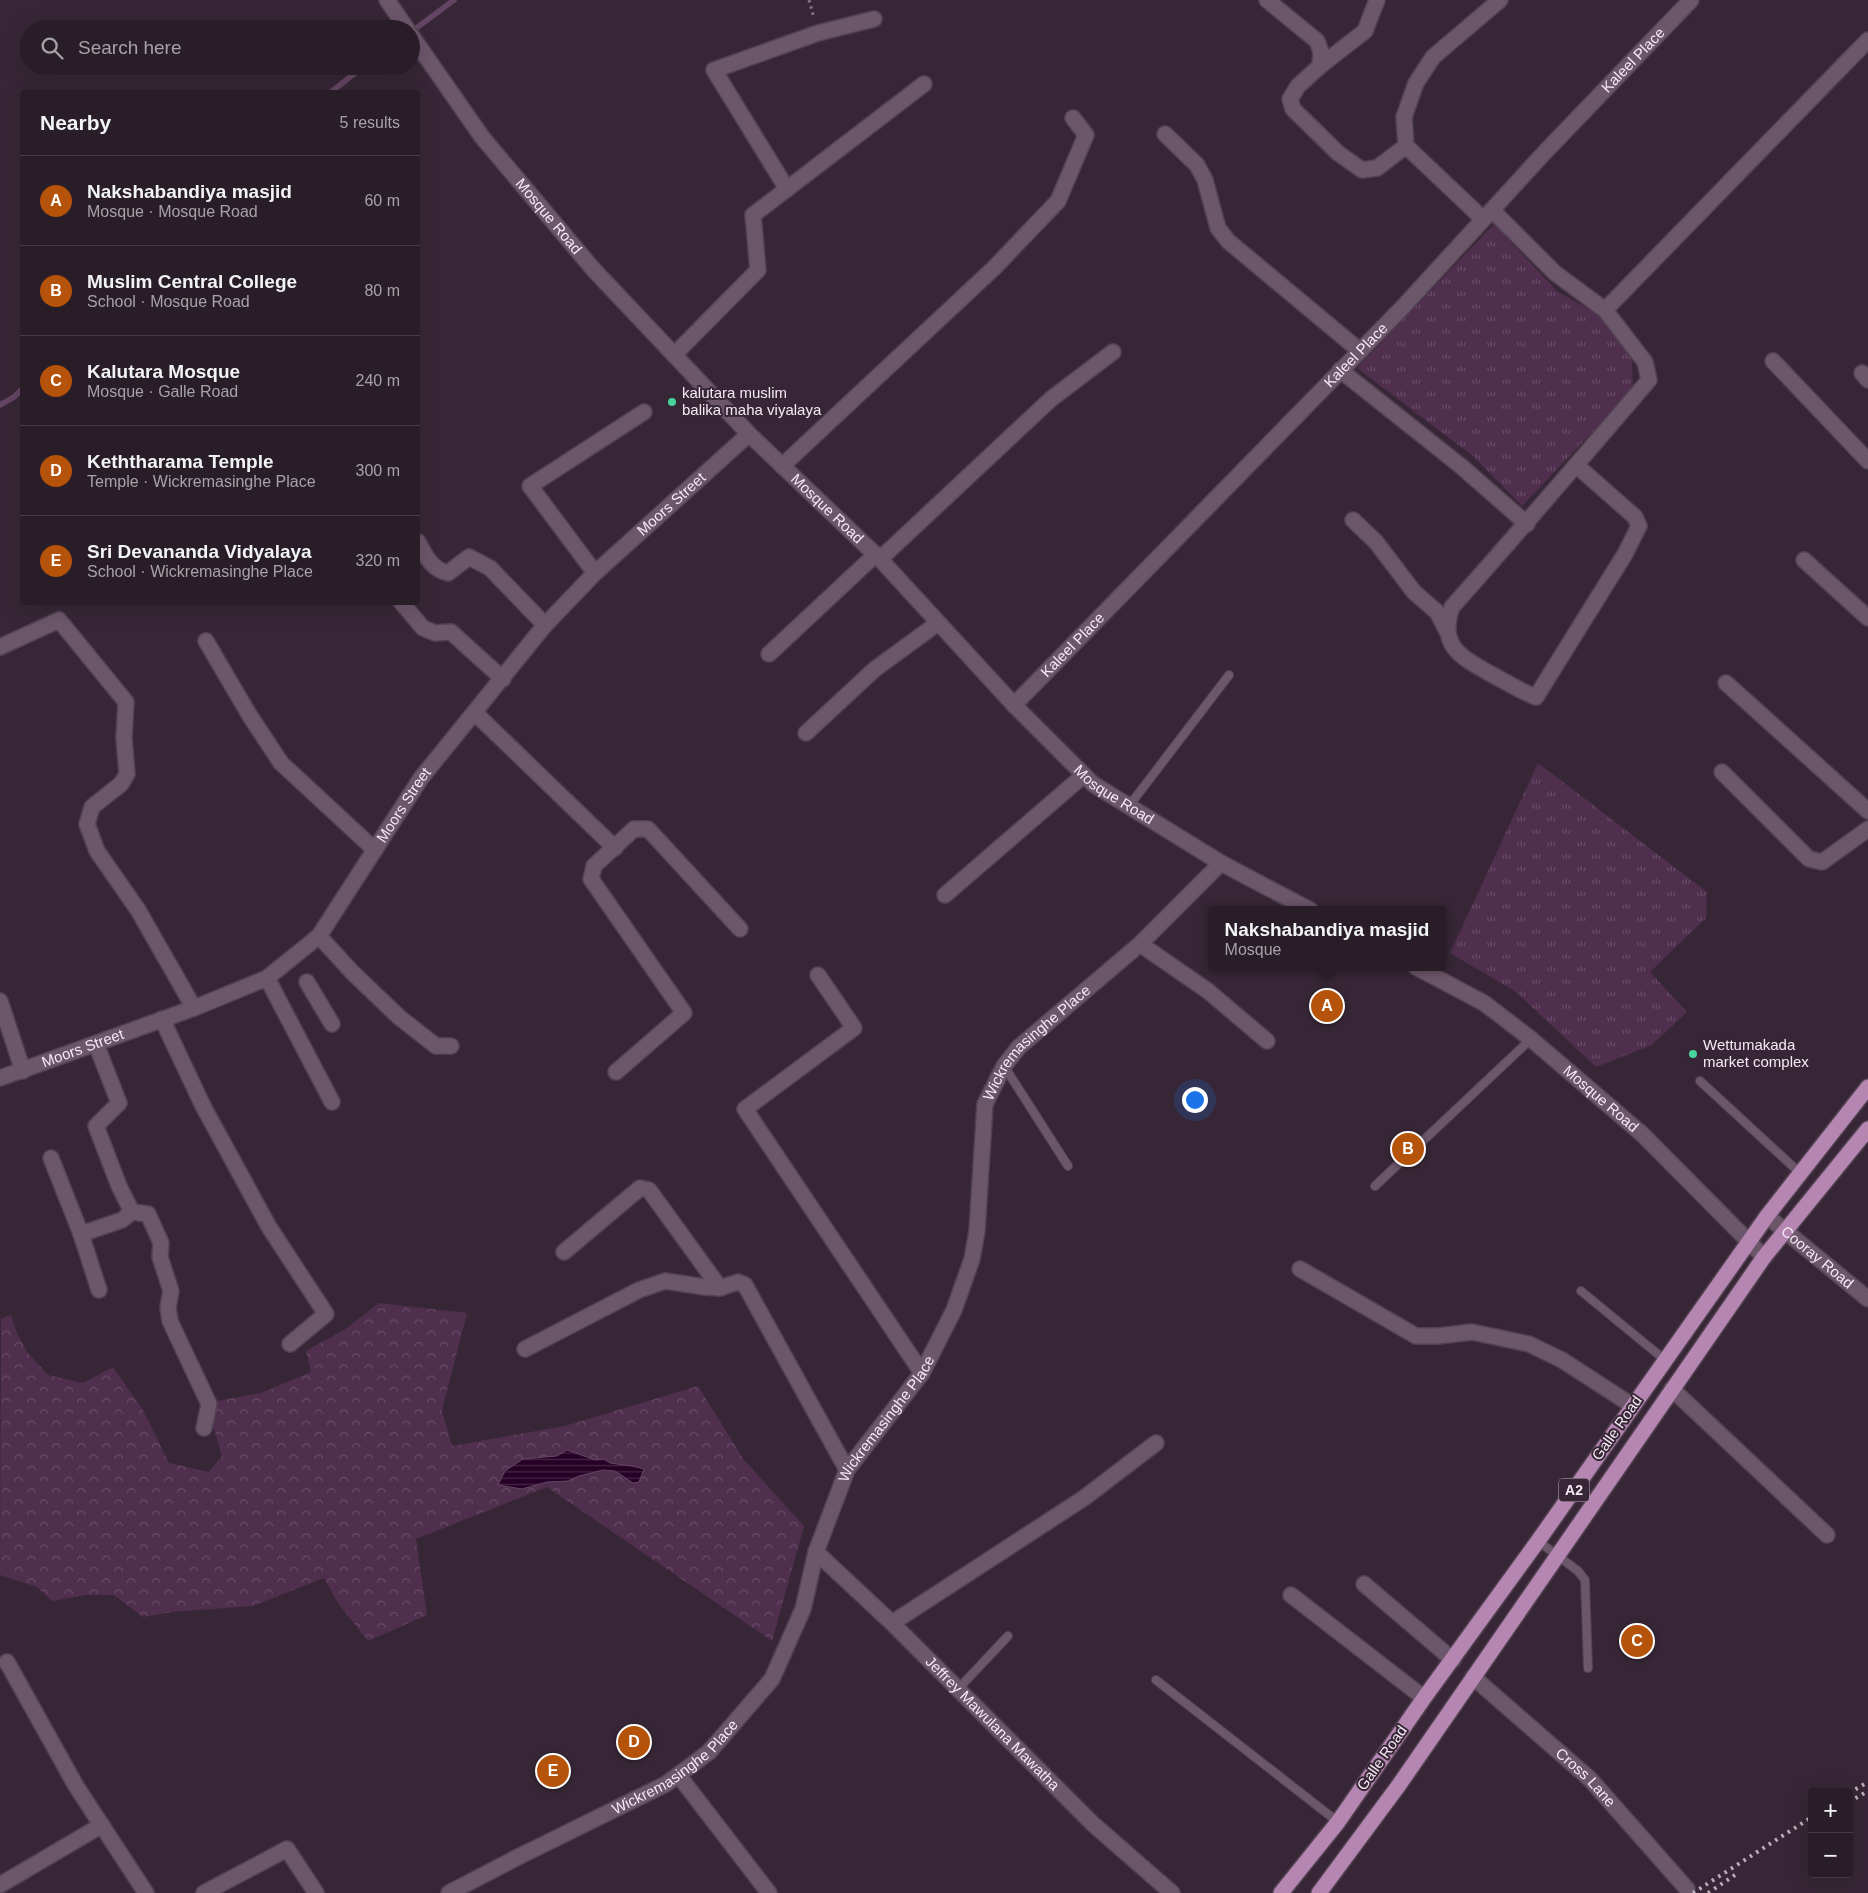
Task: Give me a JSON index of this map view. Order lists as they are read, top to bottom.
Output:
{
  "streets": {
    "highway": ["Galle Road", "A2"],
    "street": [
      "Kaleel Place",
      "Mosque Road",
      "Moors Street",
      "Wickremasinghe Place",
      "Cooray Road",
      "Jeffrey Mawulana Mawatha",
      "Cross Lane"
    ]
  },
  "crossings": [
    ["Kaleel Place", "Mosque Road"],
    ["Mosque Road", "Moors Street"],
    ["Mosque Road", "Wickremasinghe Place"],
    ["Mosque Road", "Galle Road"],
    ["Wickremasinghe Place", "Jeffrey Mawulana Mawatha"],
    ["Cooray Road", "Galle Road"],
    ["Galle Road", "Cross Lane"]
  ],
  "places": ["kalutara muslim balika maha viyalaya", "Wettumakada market complex"],
  "page": {
    "search": "Search here",
    "heading": ["Nearby", "5 results"],
    "list": [
      {
        "mark": "A",
        "name": "Nakshabandiya masjid",
        "note": "Mosque · Mosque Road",
        "value": "60 m"
      },
      {
        "mark": "B",
        "name": "Muslim Central College",
        "note": "School · Mosque Road",
        "value": "80 m"
      },
      {
        "mark": "C",
        "name": "Kalutara Mosque",
        "note": "Mosque · Galle Road",
        "value": "240 m"
      },
      {
        "mark": "D",
        "name": "Keththarama Temple",
        "note": "Temple · Wickremasinghe Place",
        "value": "300 m"
      },
      {
        "mark": "E",
        "name": "Sri Devananda Vidyalaya",
        "note": "School · Wickremasinghe Place",
        "value": "320 m"
      }
    ],
    "popup": ["Nakshabandiya masjid", "Mosque"],
    "pins": [
      "A",
      "B",
      "C",
      "D",
      "E"
    ],
    "map_buttons": ["+", "−"]
  }
}
